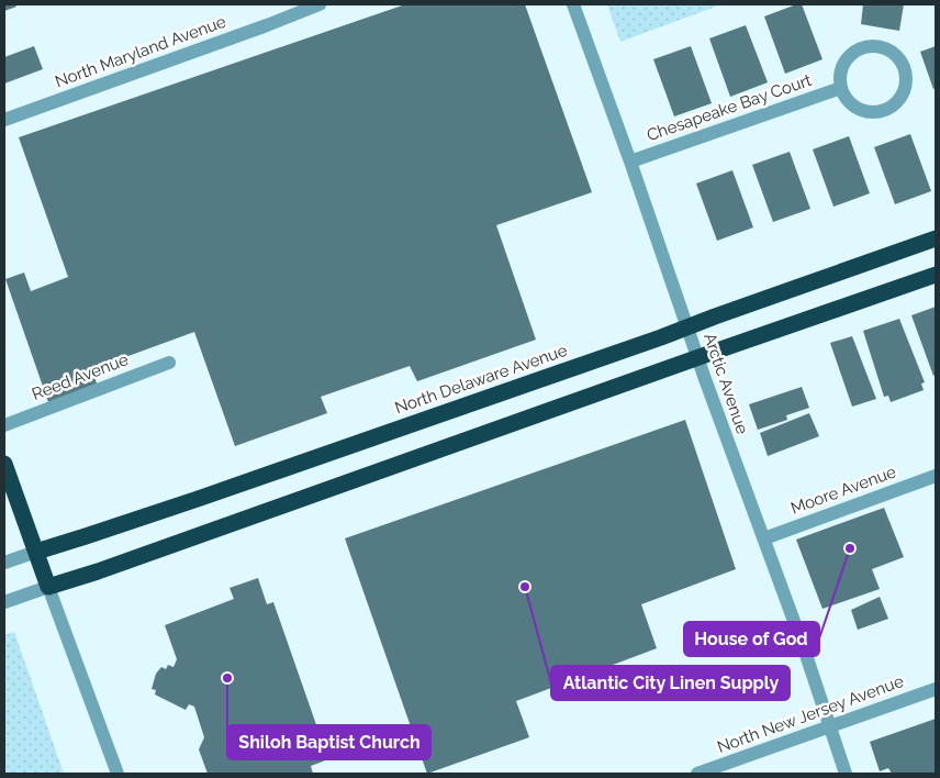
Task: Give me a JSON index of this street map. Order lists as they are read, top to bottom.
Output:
{
  "streets": {
    "highway": ["North Delaware Avenue"],
    "street": [
      "North Maryland Avenue",
      "Chesapeake Bay Court",
      "Reed Avenue",
      "Arctic Avenue",
      "Moore Avenue",
      "North New Jersey Avenue"
    ]
  },
  "crossings": [
    ["Chesapeake Bay Court", "Arctic Avenue"],
    ["North Delaware Avenue", "Arctic Avenue"],
    ["Arctic Avenue", "Moore Avenue"],
    ["Arctic Avenue", "North New Jersey Avenue"]
  ],
  "places": ["House of God", "Atlantic City Linen Supply", "Shiloh Baptist Church"]
}
